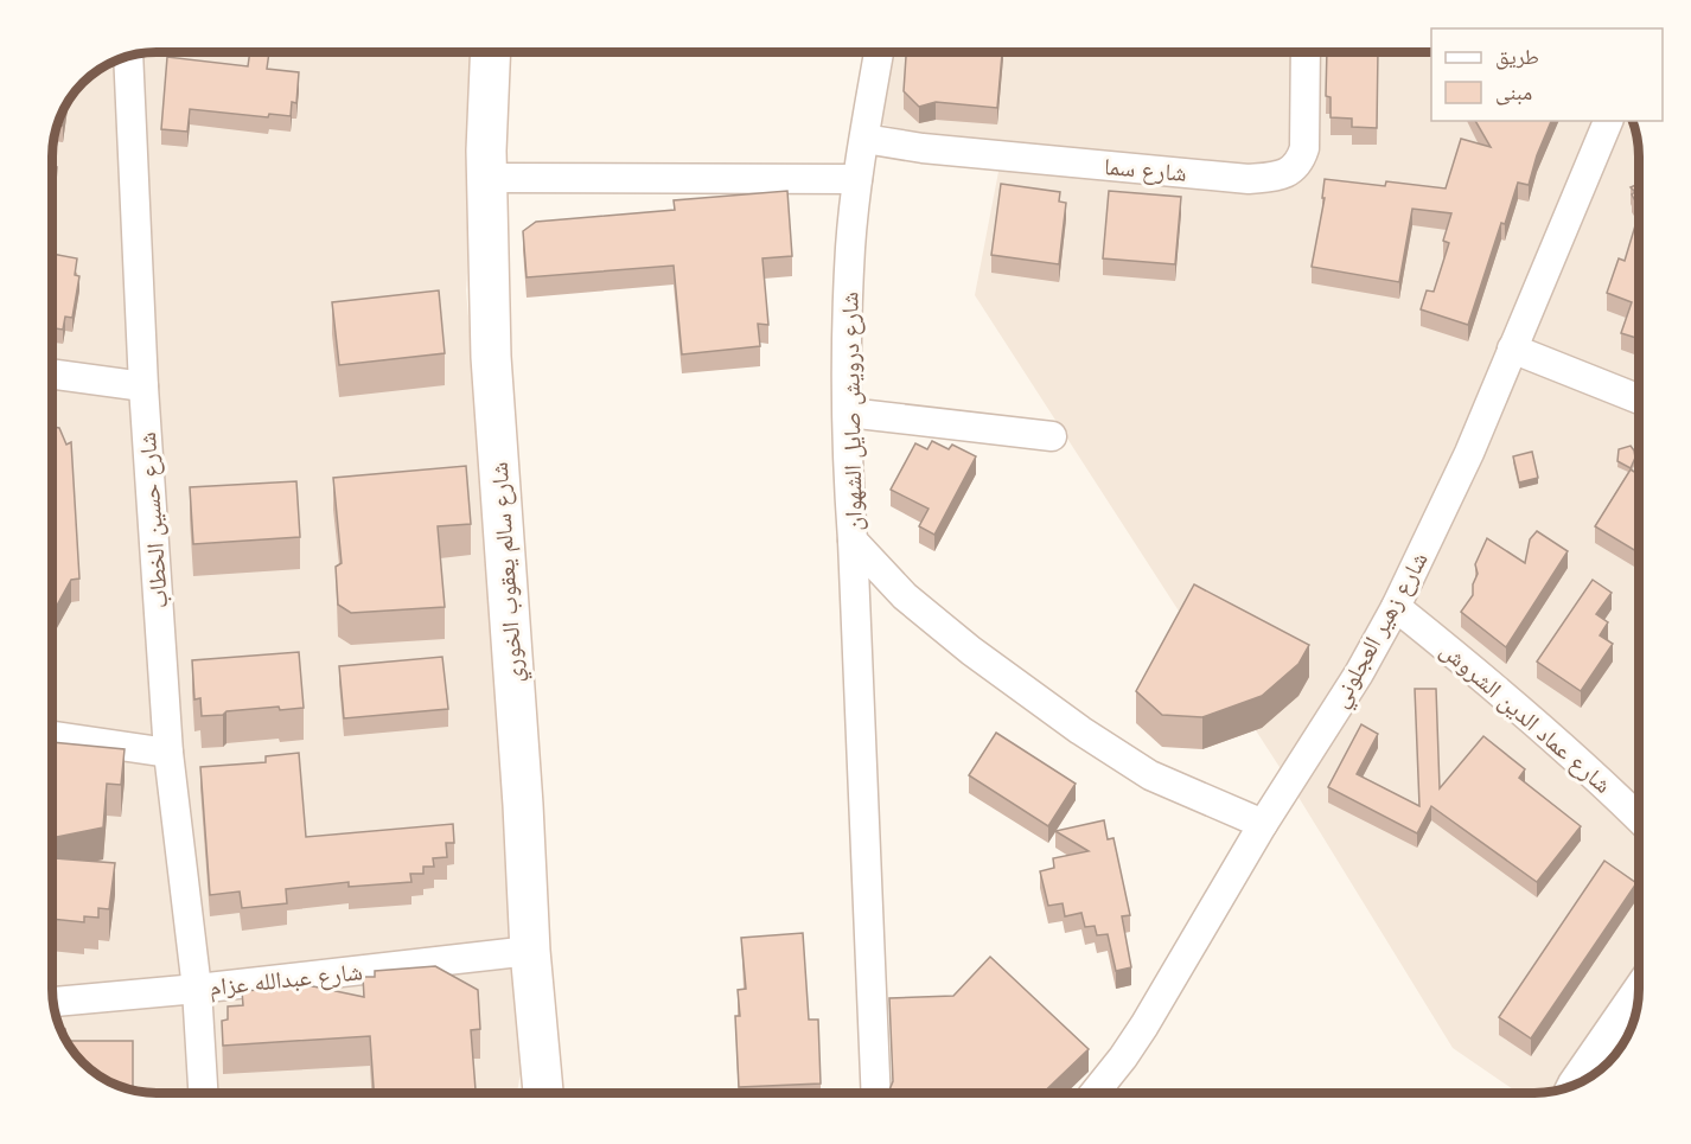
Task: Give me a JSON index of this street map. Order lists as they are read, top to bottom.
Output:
{
  "streets": {
    "street": [
      "شارع سما",
      "شارع درويش صايل الشهوان",
      "شارع حسين الخطاب",
      "شارع سالم يعقوب الخوري",
      "شارع زهير العجلوني",
      "شارع عماد الدين الشروش",
      "شارع عبدالله عزام"
    ]
  },
  "crossings": [
    ["شارع سما", "شارع درويش صايل الشهوان"],
    ["شارع درويش صايل الشهوان", "شارع زهير العجلوني"],
    ["شارع حسين الخطاب", "شارع عبدالله عزام"],
    ["شارع سالم يعقوب الخوري", "شارع عبدالله عزام"],
    ["شارع زهير العجلوني", "شارع عماد الدين الشروش"]
  ],
  "legend": ["طريق", "مبنى"]
}
